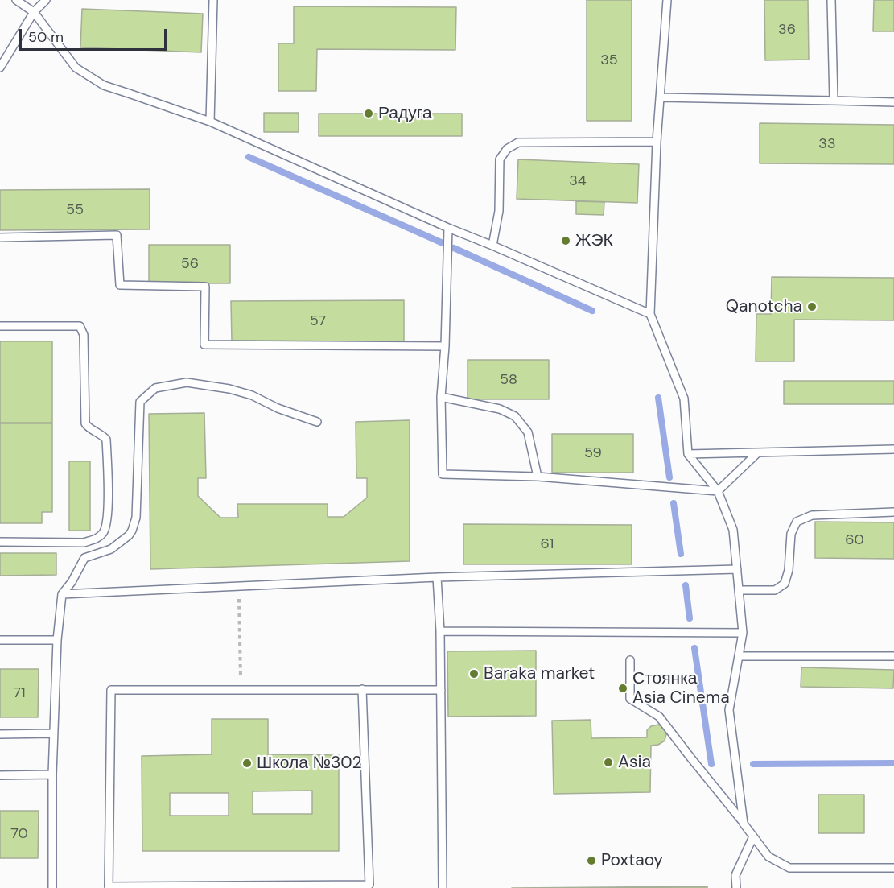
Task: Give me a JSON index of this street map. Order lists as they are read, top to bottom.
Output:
{
  "places": [
    "Радуга",
    "ЖЭК",
    "Qanotcha",
    "Baraka market",
    "Стоянка Asia Cinema",
    "Asia",
    "Школа №302",
    "Poxtaoy"
  ],
  "house_numbers": [
    "36",
    "35",
    "33",
    "34",
    "55",
    "56",
    "57",
    "58",
    "59",
    "60",
    "61",
    "71",
    "70"
  ],
  "scale_bar": "50 m"
}
